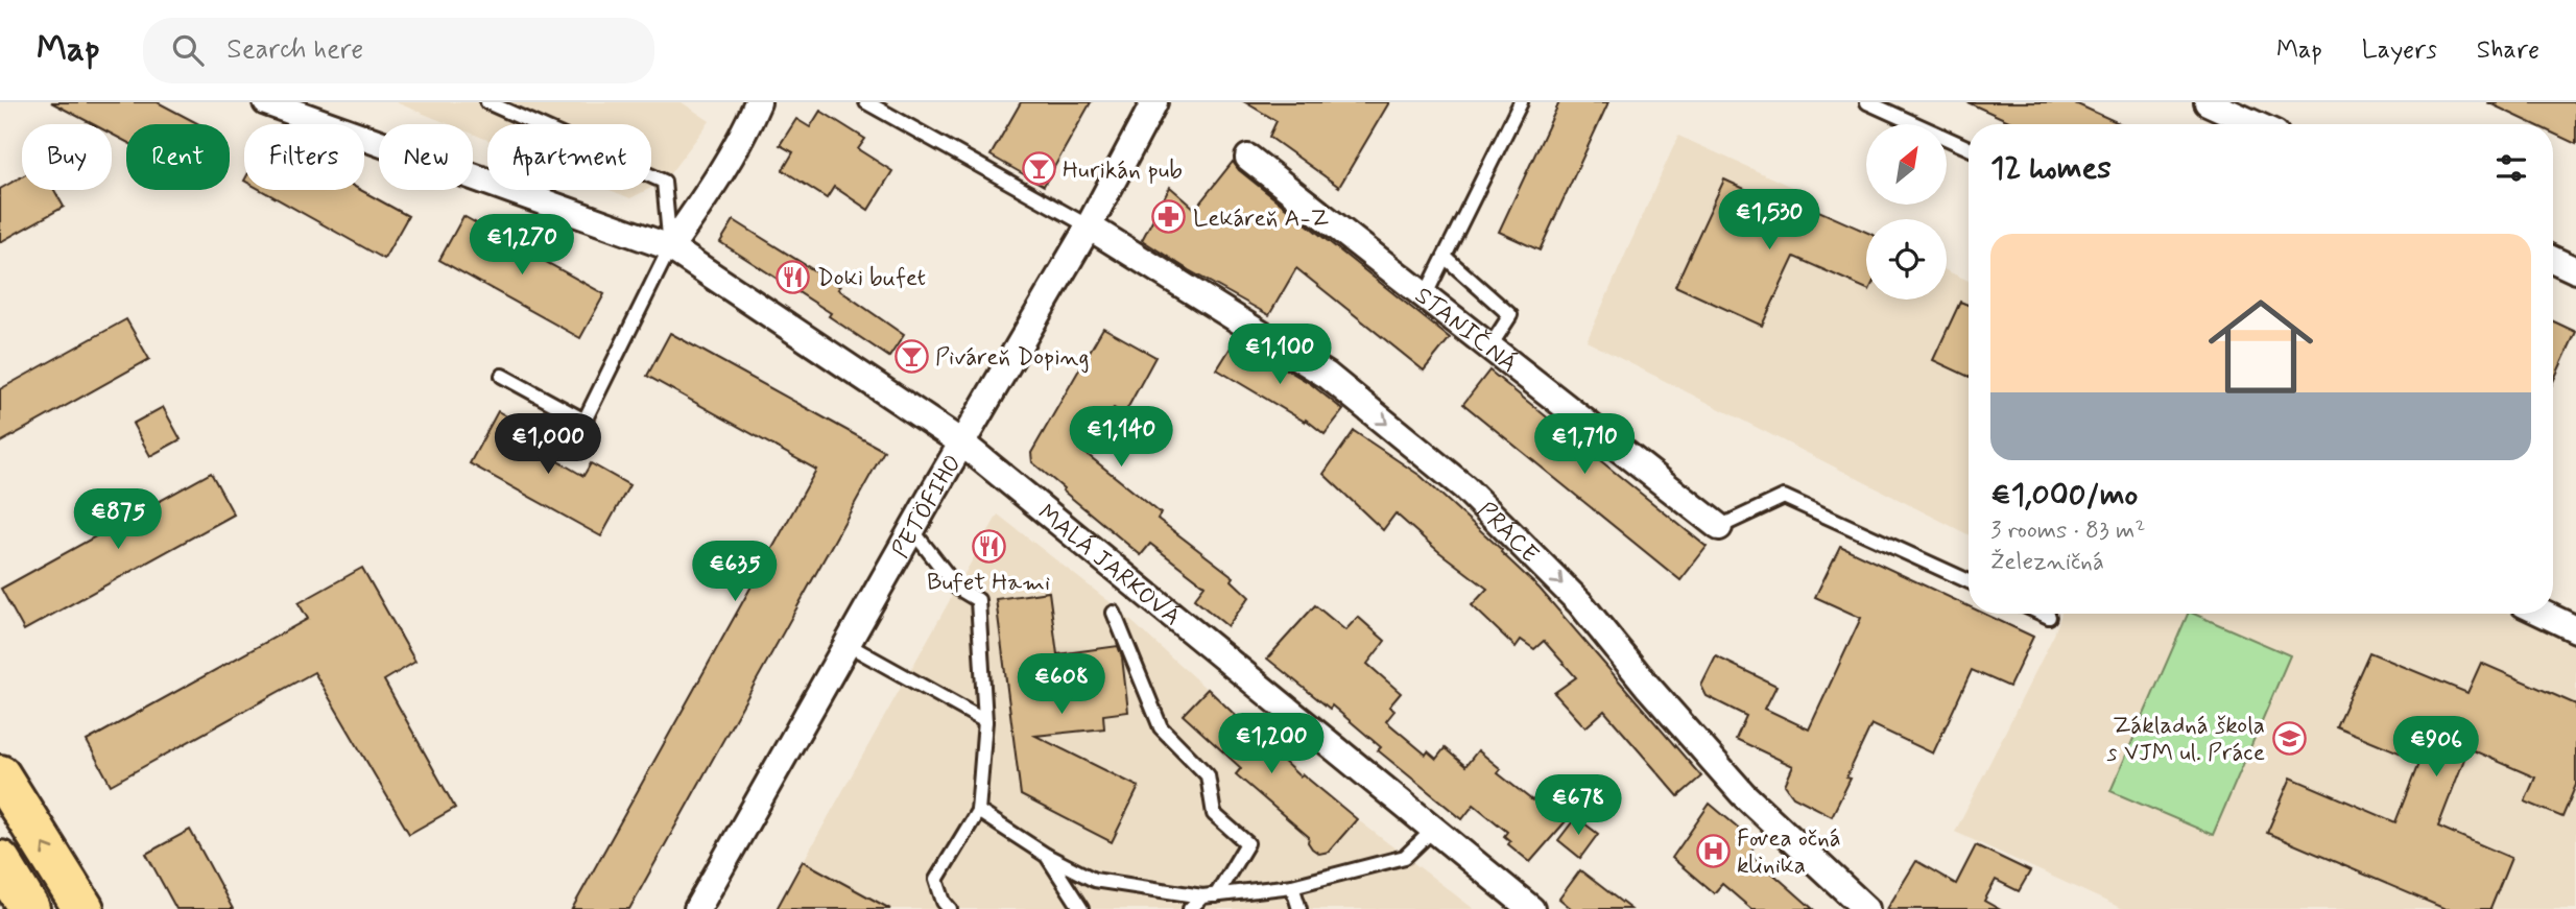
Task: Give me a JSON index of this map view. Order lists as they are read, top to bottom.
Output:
{
  "streets": {
    "street": [
      "STANIČNÁ",
      "PETÖFIHO",
      "PRÁCE",
      "MALÁ JARKOVÁ"
    ]
  },
  "crossings": [
    ["PETÖFIHO", "PRÁCE"],
    ["PETÖFIHO", "MALÁ JARKOVÁ"]
  ],
  "one_way": ["PRÁCE"],
  "places": {
    "bar": ["Hurikán pub", "Piváreň Doping"],
    "pharmacy": ["Lekáreň A-Z"],
    "restaurant": ["Doki bufet", "Bufet Hami"],
    "school or university": ["Základná škola s VJM ul. Práce"],
    "hospital": ["Fovea očná klinika"]
  },
  "north": "top right",
  "page": {
    "header": "Map",
    "search": "Search here",
    "nav": ["Map", "Layers", "Share"],
    "chip": [
      "Buy",
      "Rent",
      "Filters",
      "New",
      "Apartment"
    ],
    "heading": "12 homes",
    "price": [
      "€1,530",
      "€1,270",
      "€1,100",
      "€1,140",
      "€1,000",
      "€1,710",
      "€875",
      "€635",
      "€608",
      "€1,200",
      "€906",
      "€678"
    ],
    "list": [
      {
        "name": "€1,000/mo",
        "note": "3 rooms · 83 m² · Železničná"
      }
    ]
  }
}
